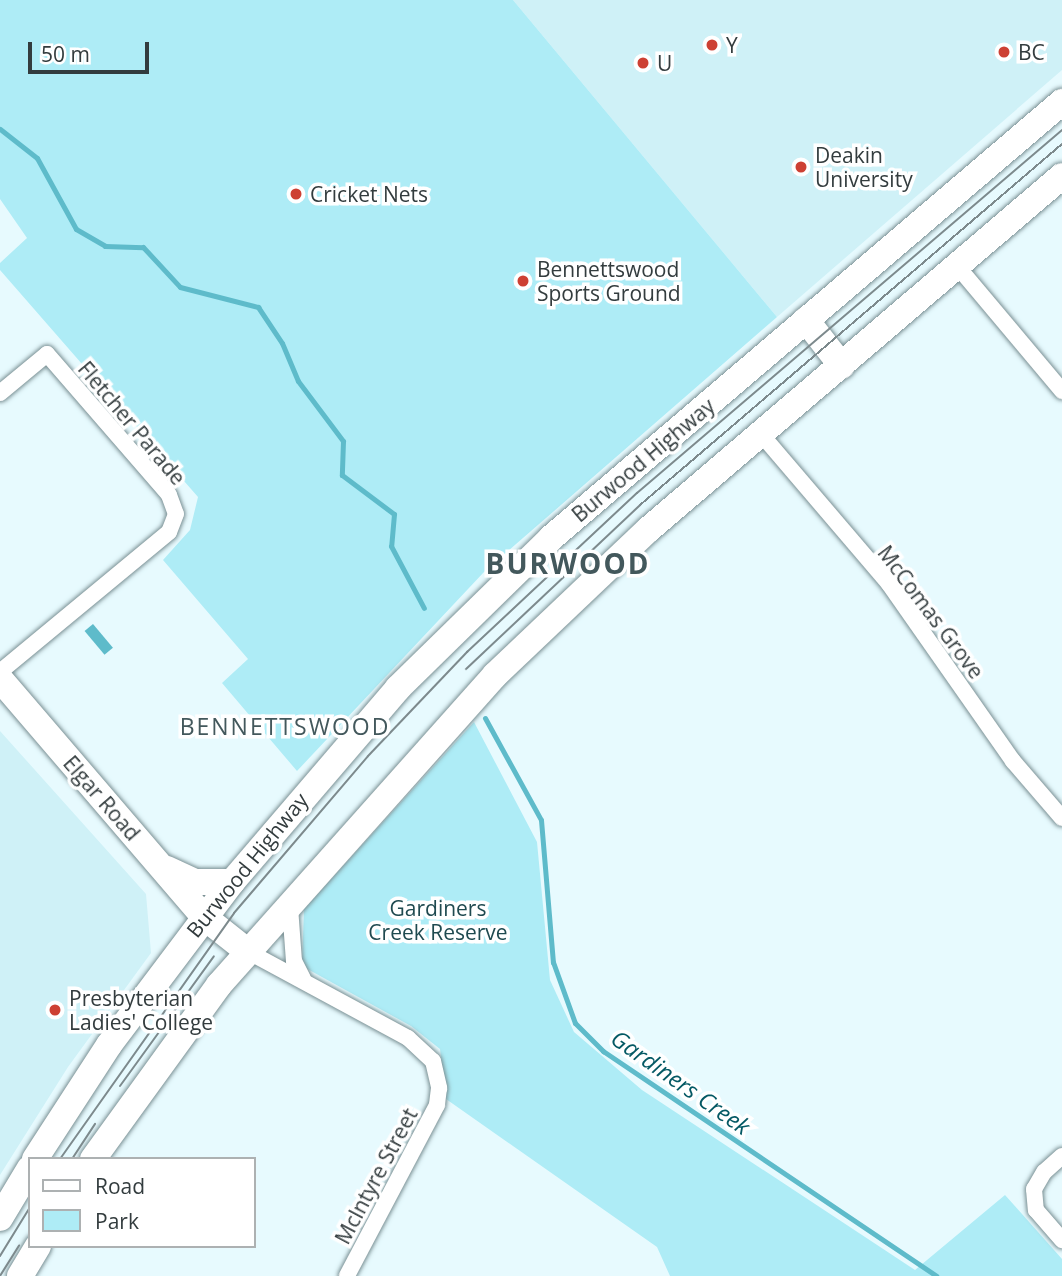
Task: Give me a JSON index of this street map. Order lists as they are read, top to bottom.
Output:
{
  "streets": {
    "main road": ["Burwood Highway", "Elgar Road"],
    "street": ["Fletcher Parade", "McComas Grove", "McIntyre Street"]
  },
  "crossings": [
    ["Burwood Highway", "Elgar Road"],
    ["Elgar Road", "McIntyre Street"]
  ],
  "districts": ["BURWOOD", "BENNETTSWOOD"],
  "water": ["Gardiners Creek"],
  "parks": ["Gardiners Creek Reserve"],
  "places": [
    "Y",
    "BC",
    "U",
    "Deakin University",
    "Cricket Nets",
    "Bennettswood Sports Ground",
    "Presbyterian Ladies' College"
  ],
  "legend": ["Road", "Park"],
  "scale_bar": "50 m"
}
